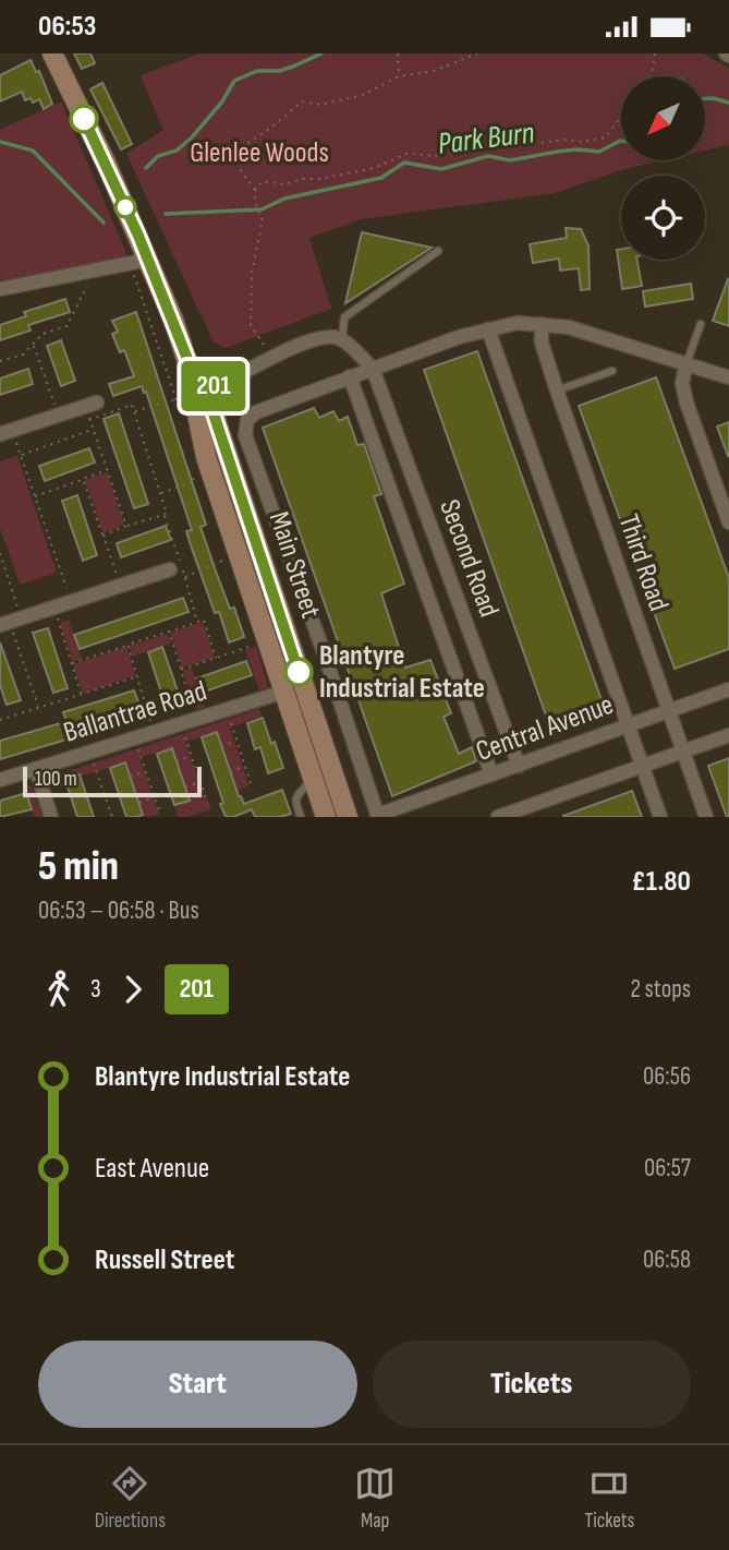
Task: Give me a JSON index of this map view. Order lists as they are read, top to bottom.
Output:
{
  "streets": {
    "main road": ["Main Street"],
    "street": [
      "Second Road",
      "Third Road",
      "Ballantrae Road",
      "Central Avenue"
    ]
  },
  "crossings": [
    ["Second Road", "Central Avenue"],
    ["Third Road", "Central Avenue"],
    ["Main Street", "Ballantrae Road"]
  ],
  "water": ["Park Burn"],
  "parks": ["Glenlee Woods"],
  "places": ["Blantyre Industrial Estate"],
  "lines": ["bus line 201"],
  "scale_bar": "100 m",
  "north": "bottom left",
  "page": {
    "status": "06:53",
    "on_map": "201",
    "scale": "100 m",
    "heading": ["5 min", "06:53 – 06:58 · Bus", "£1.80"],
    "legs": ["3", "201", "2 stops"],
    "list": [
      {
        "name": "Blantyre Industrial Estate",
        "value": "06:56"
      },
      {
        "name": "East Avenue",
        "value": "06:57"
      },
      {
        "name": "Russell Street",
        "value": "06:58"
      }
    ],
    "buttons": ["Start", "Tickets"],
    "tabs": ["Directions", "Map", "Tickets"]
  }
}
